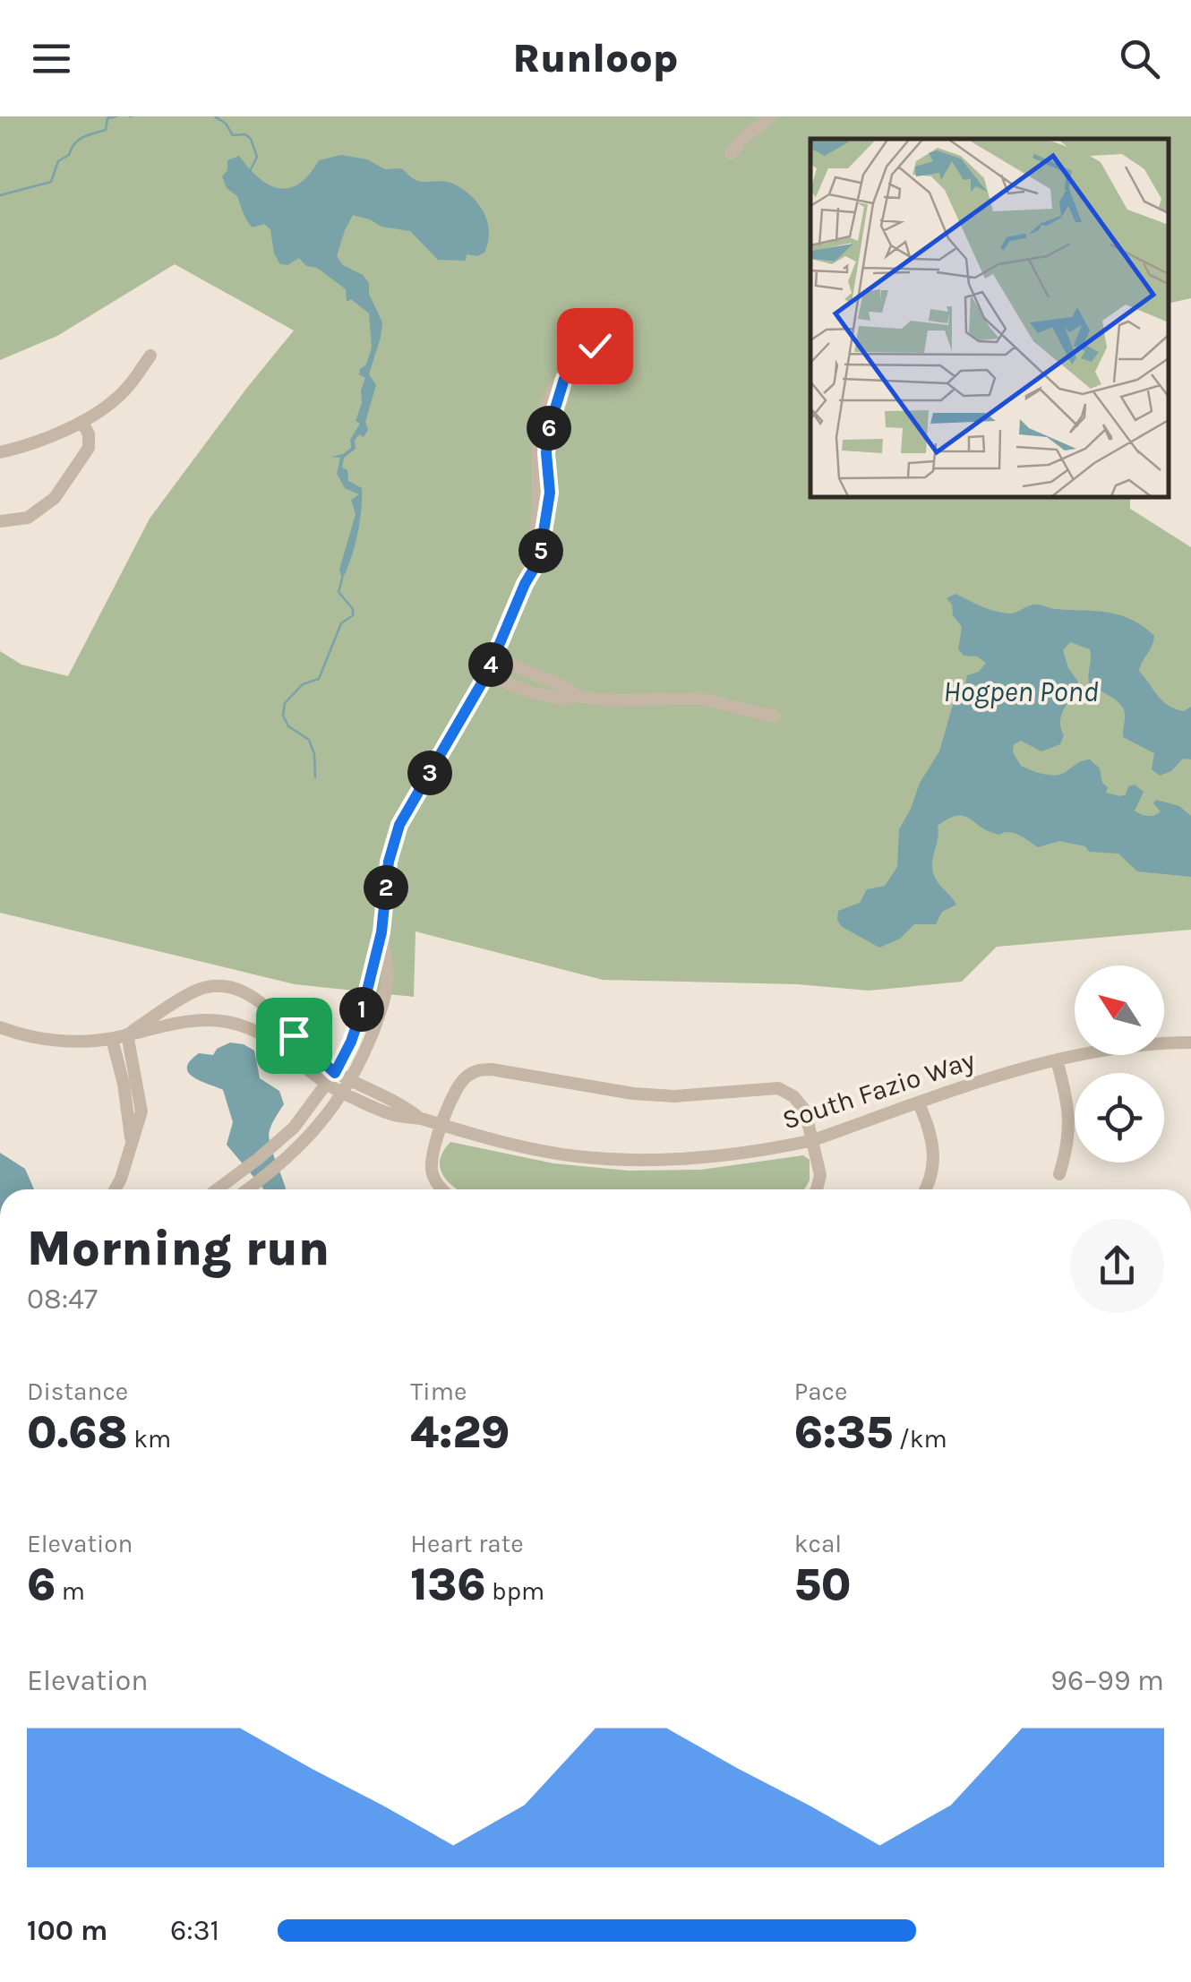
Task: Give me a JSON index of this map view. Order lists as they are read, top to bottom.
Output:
{
  "streets": {
    "street": ["South Fazio Way"]
  },
  "water": ["Hogpen Pond"],
  "north": "top left",
  "page": {
    "header": "Runloop",
    "pins": [
      "6",
      "5",
      "4",
      "3",
      "2",
      "1"
    ],
    "heading": ["Morning run", "08:47"],
    "stats": [
      ["Distance", "0.68 km"],
      ["Time", "4:29"],
      ["Pace", "6:35 /km"],
      ["Elevation", "6 m"],
      ["Heart rate", "136 bpm"],
      ["kcal", "50"]
    ],
    "chart": ["Elevation", "96–99 m"],
    "list": [
      {
        "name": "100 m",
        "note": "6:31"
      }
    ]
  }
}
